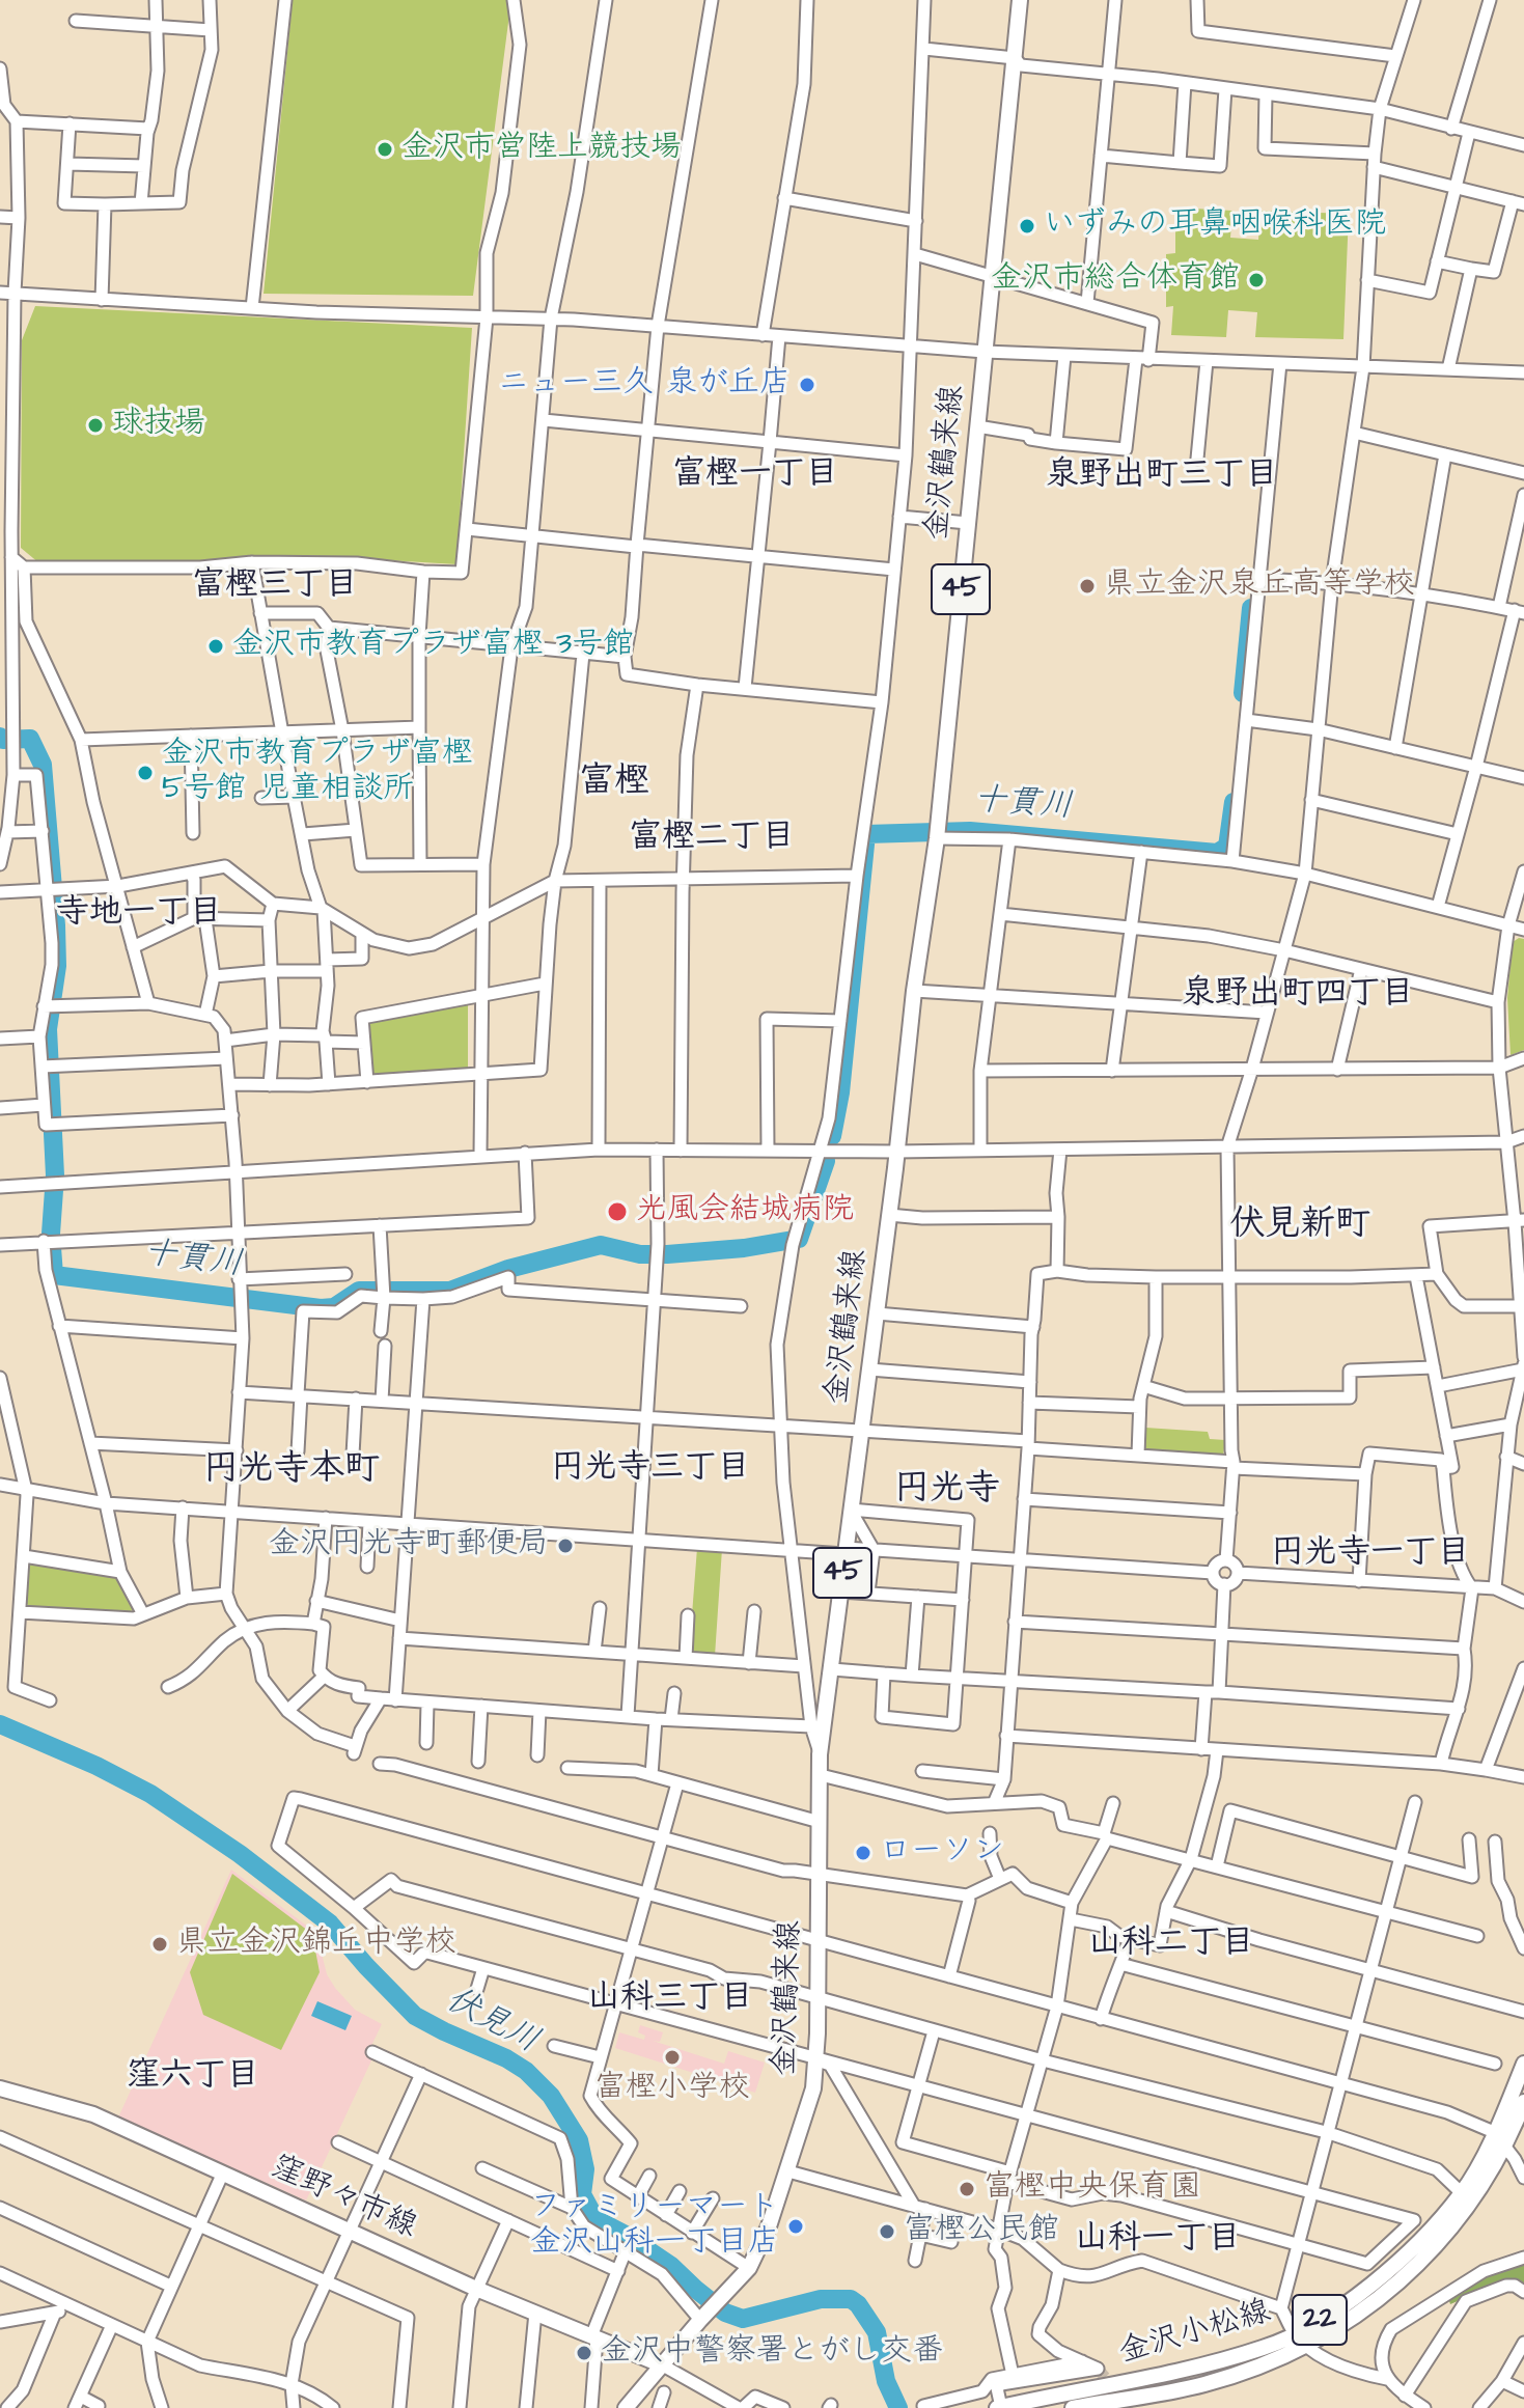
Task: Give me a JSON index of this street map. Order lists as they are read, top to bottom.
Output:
{
  "streets": {
    "main road": [
      "金沢鶴来線",
      "45",
      "窪野々市線",
      "22",
      "金沢小松線"
    ]
  },
  "crossings": [
    ["金沢鶴来線", "窪野々市線"]
  ],
  "districts": [
    "富樫一丁目",
    "泉野出町三丁目",
    "富樫三丁目",
    "富樫",
    "富樫二丁目",
    "寺地一丁目",
    "泉野出町四丁目",
    "伏見新町",
    "円光寺三丁目",
    "円光寺本町",
    "円光寺",
    "円光寺一丁目",
    "山科二丁目",
    "山科三丁目",
    "窪六丁目",
    "山科一丁目"
  ],
  "water": ["十貫川", "伏見川"],
  "places": [
    "金沢市営陸上競技場",
    "いずみの耳鼻咽喉科医院",
    "金沢市総合体育館",
    "ニュー三久 泉が丘店",
    "球技場",
    "県立金沢泉丘高等学校",
    "金沢市教育プラザ富樫 3号館",
    "金沢市教育プラザ富樫 5号館 児童相談所",
    "光風会結城病院",
    "金沢円光寺町郵便局",
    "ローソン",
    "県立金沢錦丘中学校",
    "富樫小学校",
    "富樫中央保育園",
    "ファミリーマート 金沢山科一丁目店",
    "富樫公民館",
    "金沢中警察署とがし交番"
  ]
}
